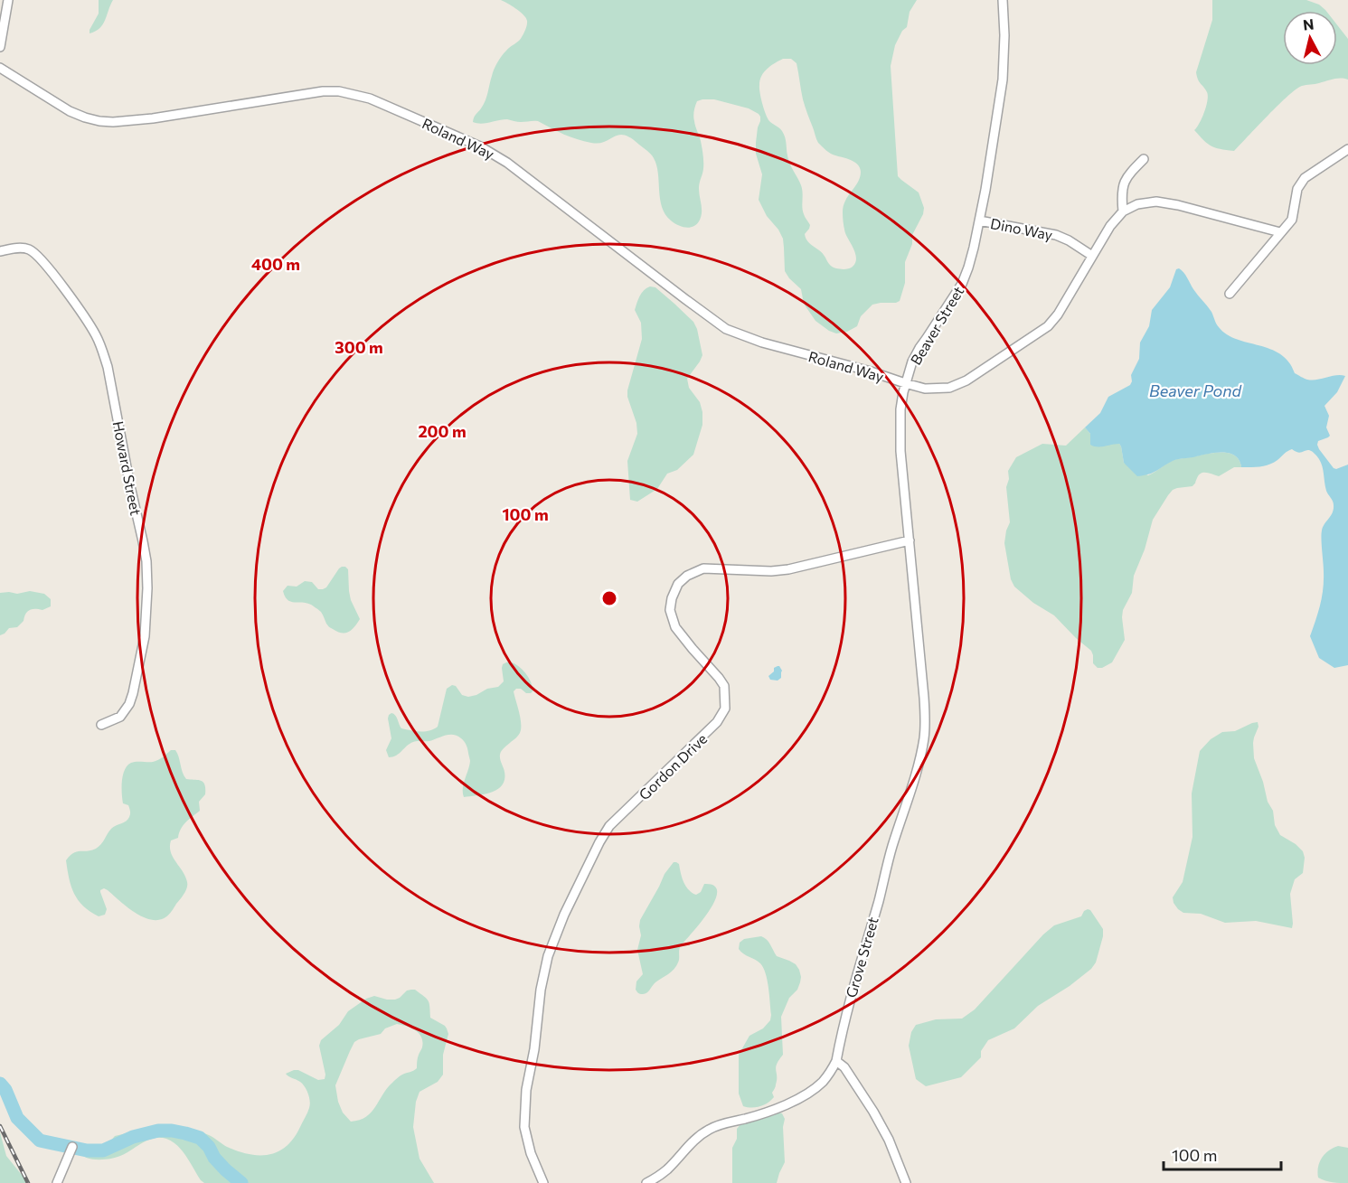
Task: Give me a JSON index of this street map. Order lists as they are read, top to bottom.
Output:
{
  "streets": {
    "street": [
      "Roland Way",
      "Dino Way",
      "Beaver Street",
      "Howard Street",
      "Gordon Drive",
      "Grove Street"
    ]
  },
  "crossings": [
    ["Roland Way", "Dino Way"],
    ["Roland Way", "Beaver Street"],
    ["Dino Way", "Beaver Street"],
    ["Beaver Street", "Gordon Drive"],
    ["Beaver Street", "Grove Street"]
  ],
  "water": ["Beaver Pond"],
  "scale_bar": "100 m",
  "north": "top",
  "rings": [
    "400 m",
    "300 m",
    "200 m",
    "100 m"
  ]
}
